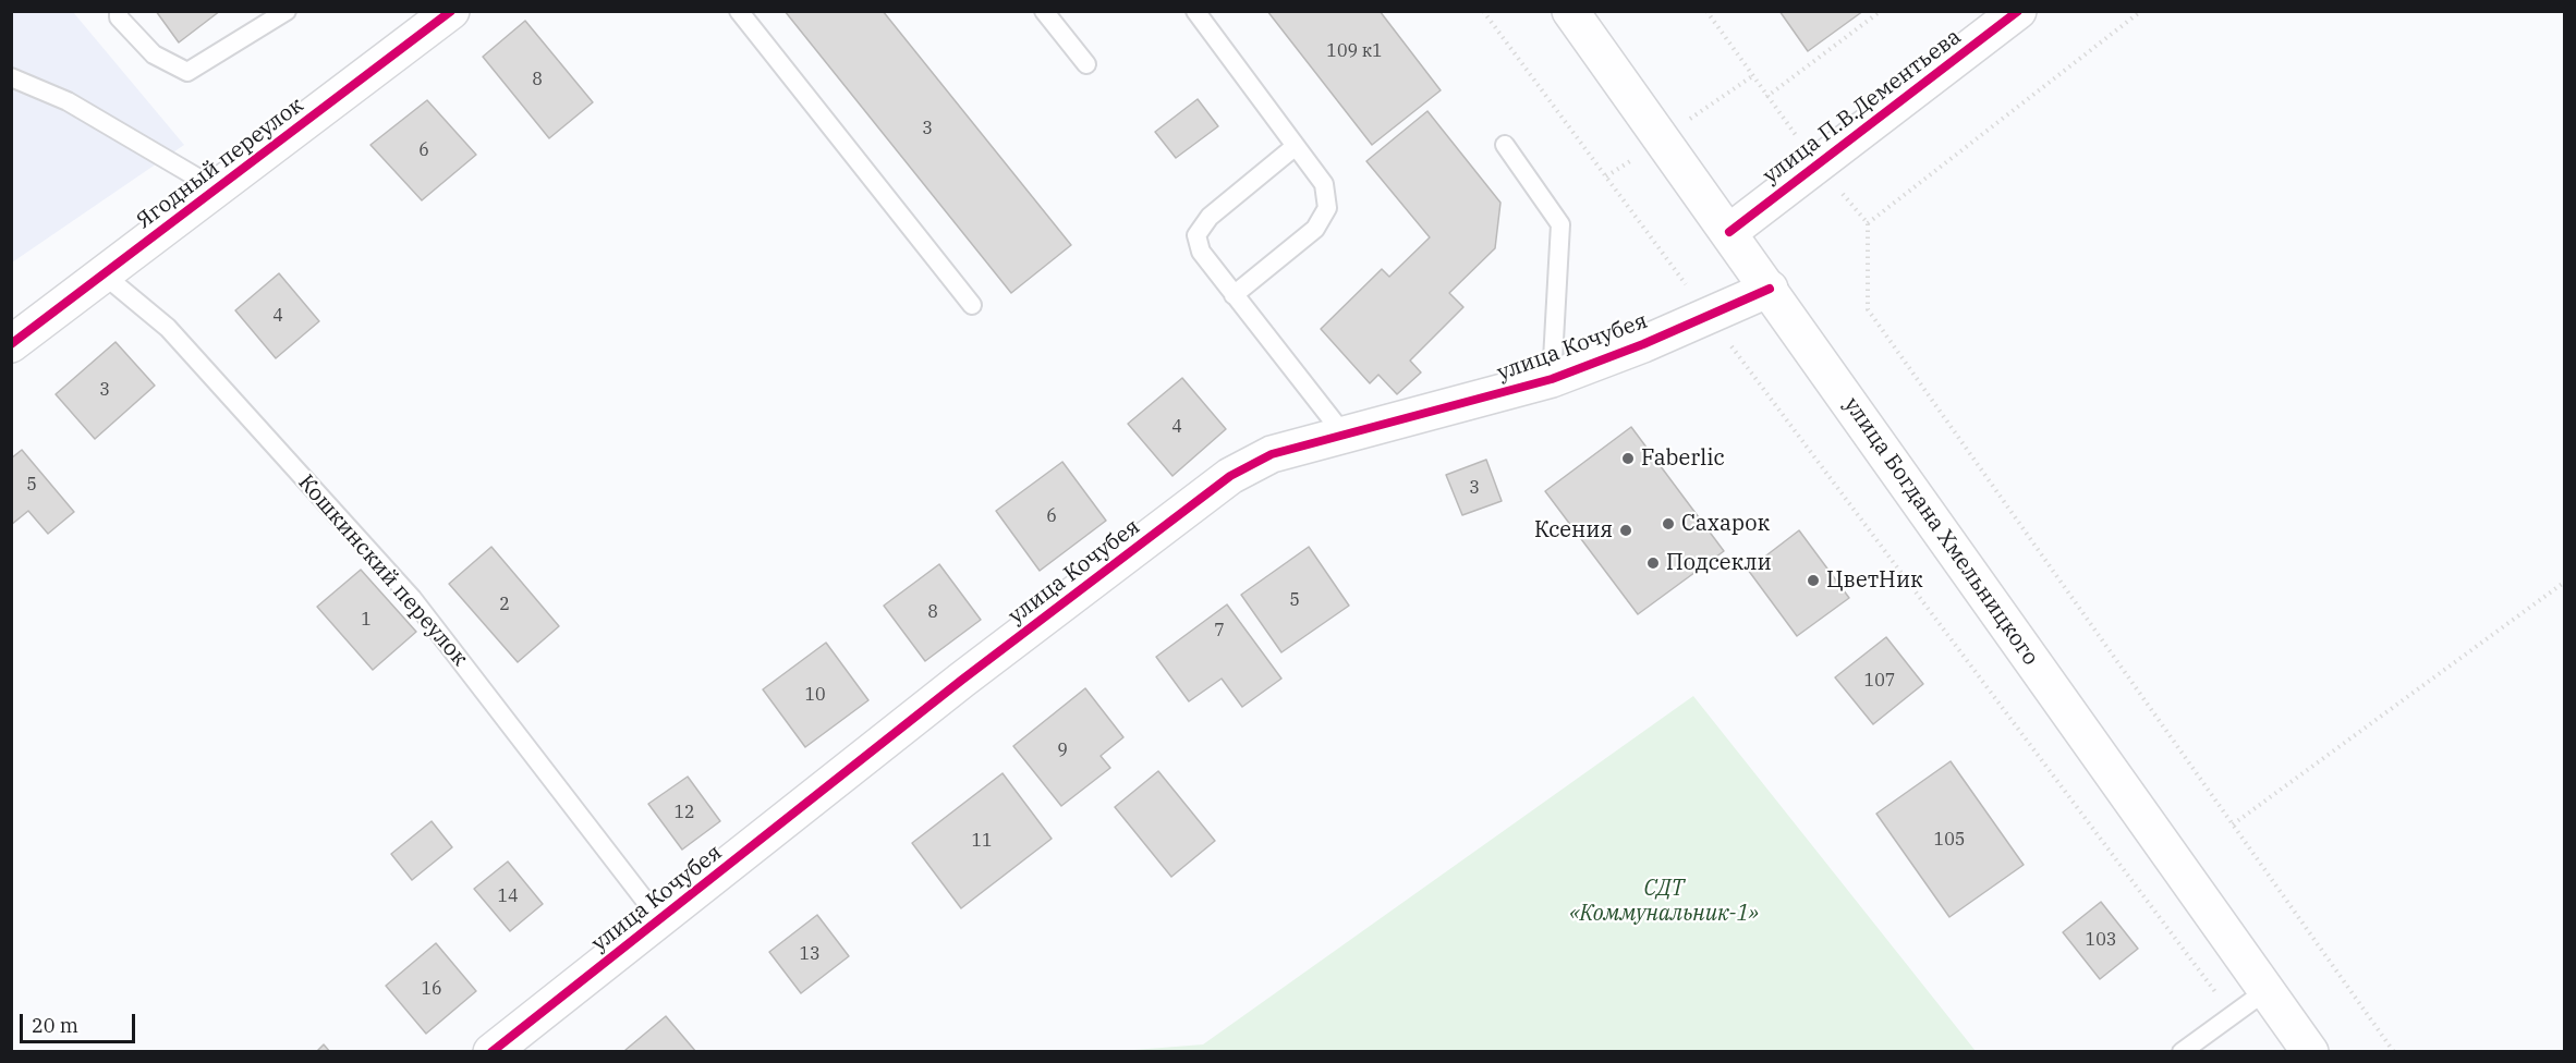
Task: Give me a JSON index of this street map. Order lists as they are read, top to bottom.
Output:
{
  "streets": {
    "street": [
      "улица П.В.Дементьева",
      "Ягодный переулок",
      "улица Кочубея",
      "улица Богдана Хмельницкого"
    ],
    "lane": ["Кошкинский переулок"]
  },
  "crossings": [
    ["улица П.В.Дементьева", "улица Богдана Хмельницкого"],
    ["Ягодный переулок", "Кошкинский переулок"],
    ["улица Кочубея", "улица Богдана Хмельницкого"],
    ["улица Кочубея", "Кошкинский переулок"]
  ],
  "parks": ["СДТ «Коммунальник-1»"],
  "places": [
    "Faberlic",
    "Сахарок",
    "Ксения",
    "Подсекли",
    "ЦветНик"
  ],
  "house_numbers": [
    "109 к1",
    "8",
    "3",
    "6",
    "4",
    "3",
    "4",
    "5",
    "3",
    "6",
    "5",
    "2",
    "8",
    "1",
    "7",
    "107",
    "10",
    "9",
    "12",
    "105",
    "11",
    "14",
    "103",
    "13",
    "16"
  ],
  "scale_bar": "20 m"
}
